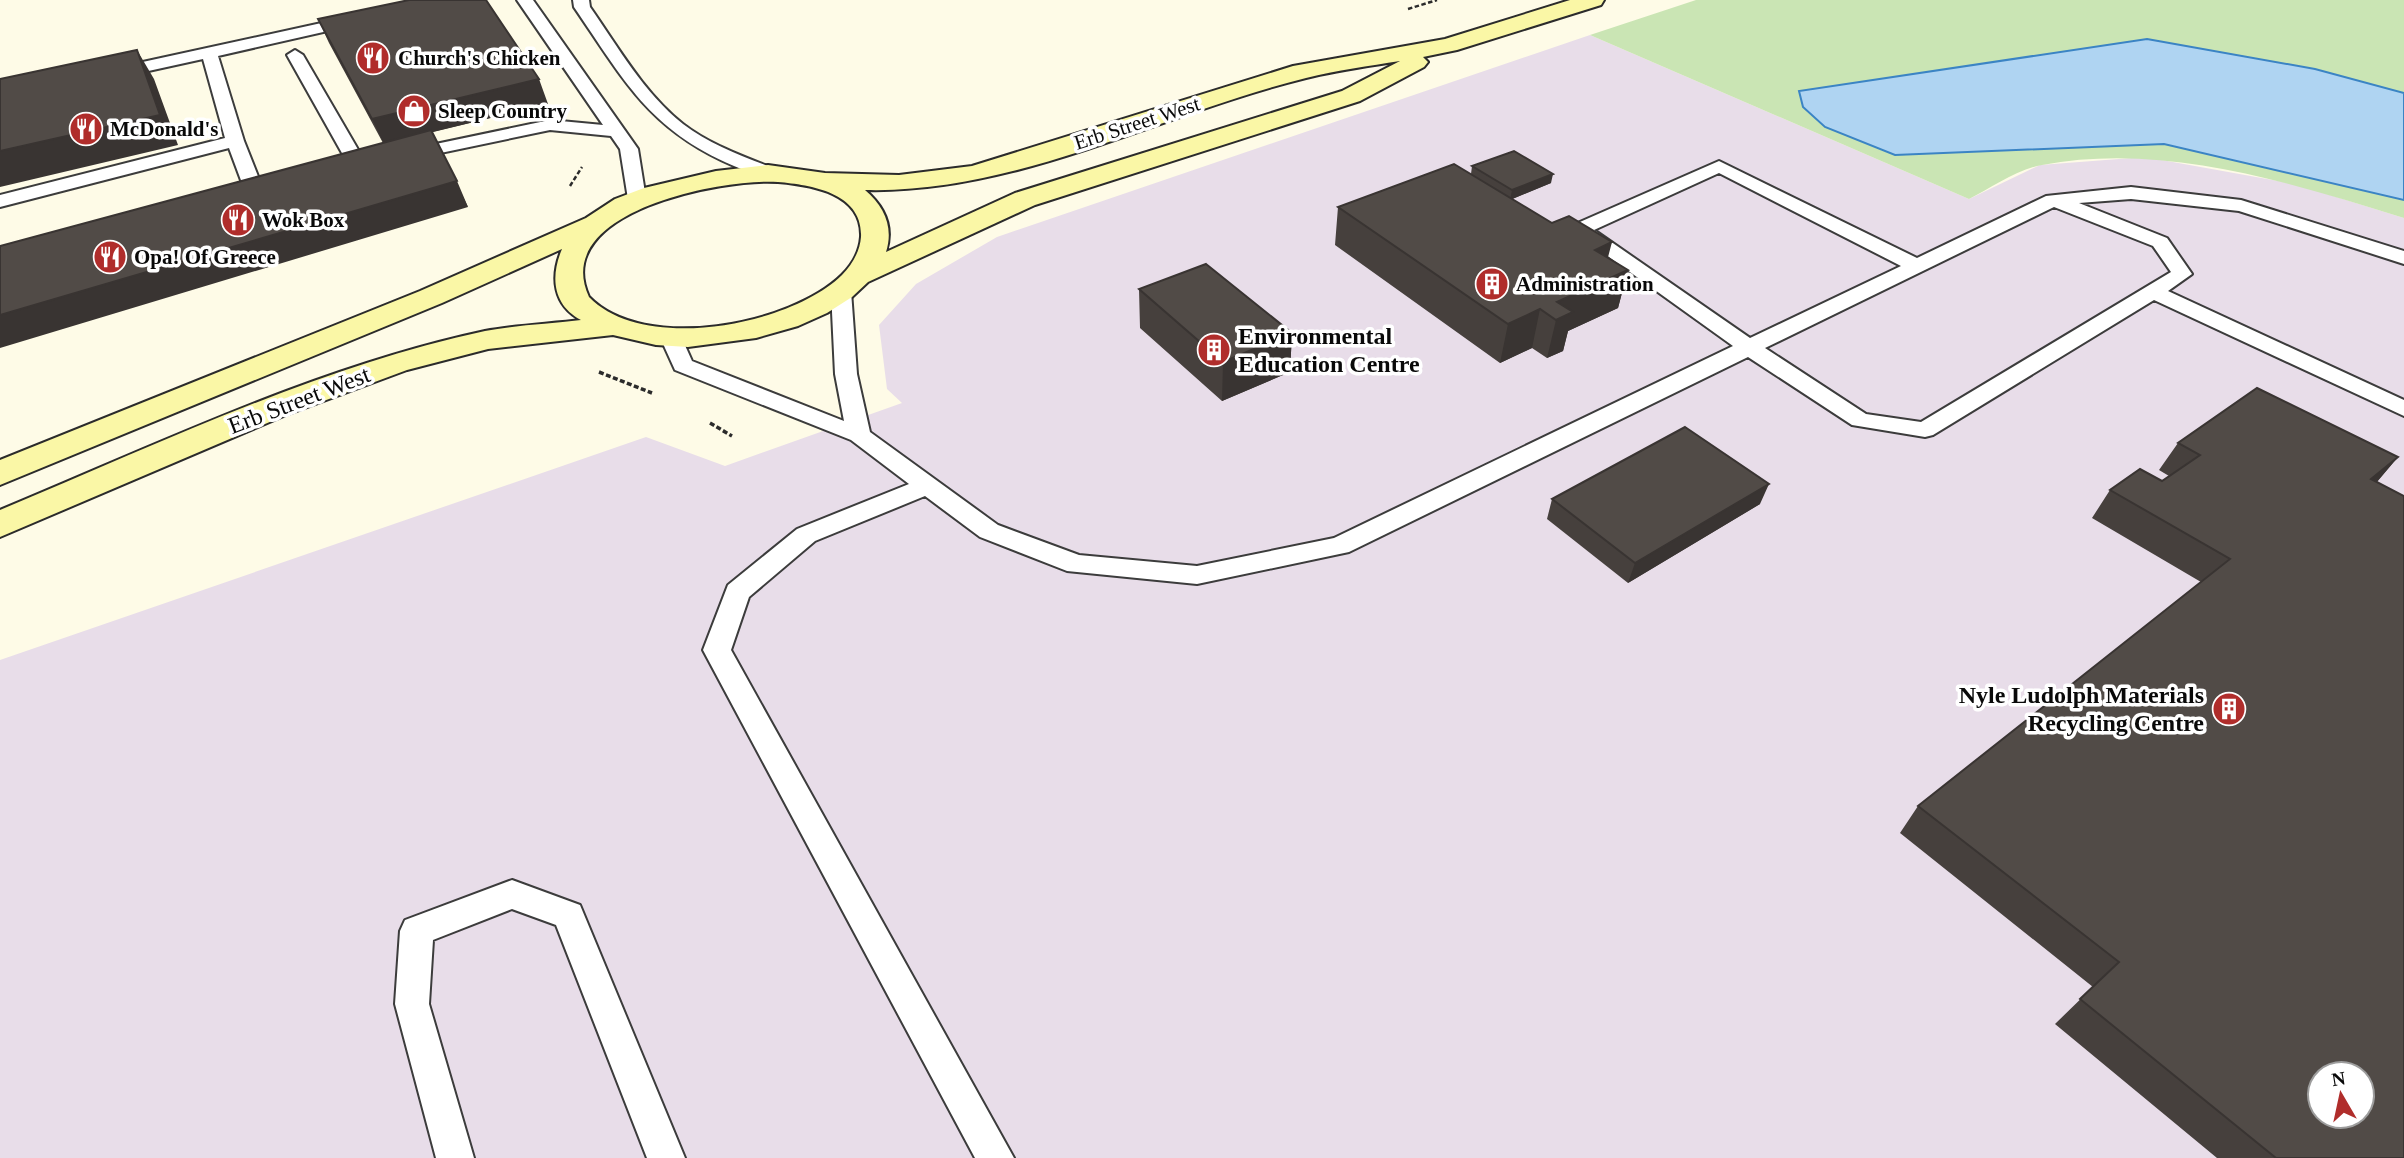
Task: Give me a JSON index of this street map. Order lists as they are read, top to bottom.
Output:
{
  "streets": {
    "main road": ["Erb Street West"]
  },
  "places": {
    "restaurant": [
      "Church's Chicken",
      "McDonald's",
      "Wok Box",
      "Opa! Of Greece"
    ],
    "shop": ["Sleep Country"],
    "building": ["Administration", "Environmental Education Centre", "Nyle Ludolph Materials Recycling Centre"]
  },
  "north": "top"
}
